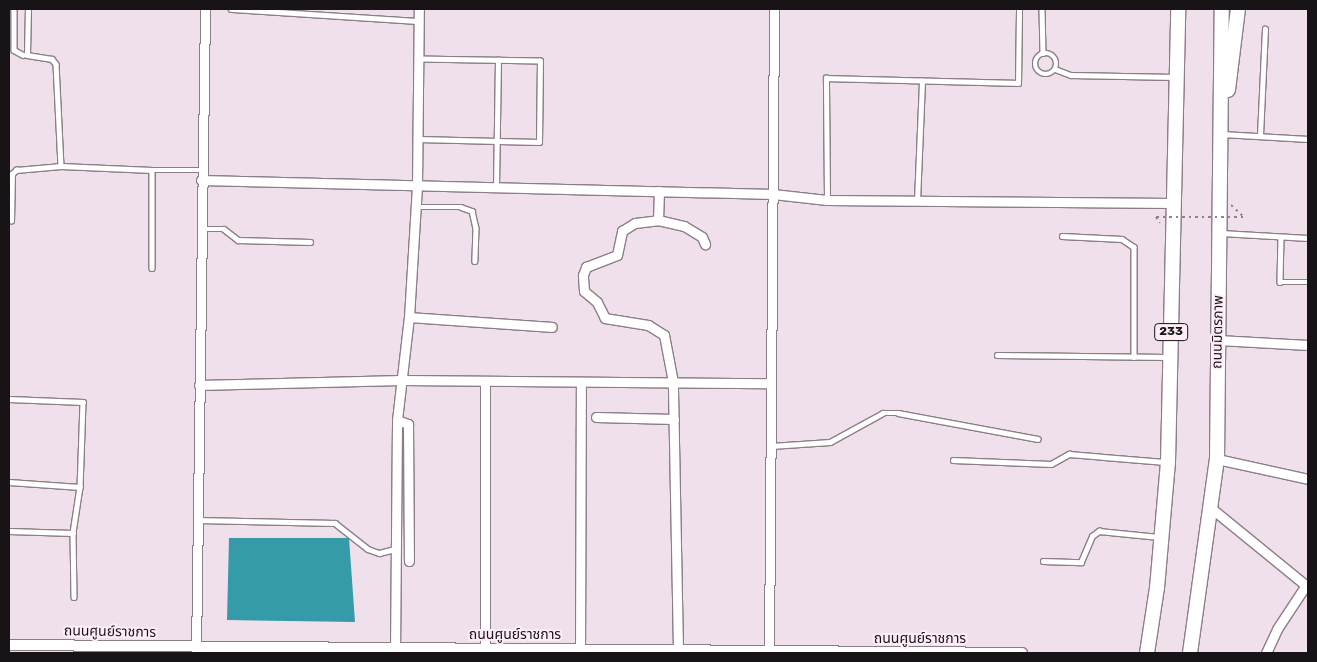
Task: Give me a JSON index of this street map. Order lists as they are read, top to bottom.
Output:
{
  "streets": {
    "main road": ["233", "ถนนมิตรภาพ"],
    "street": ["ถนนศูนย์ราชการ"]
  }
}
